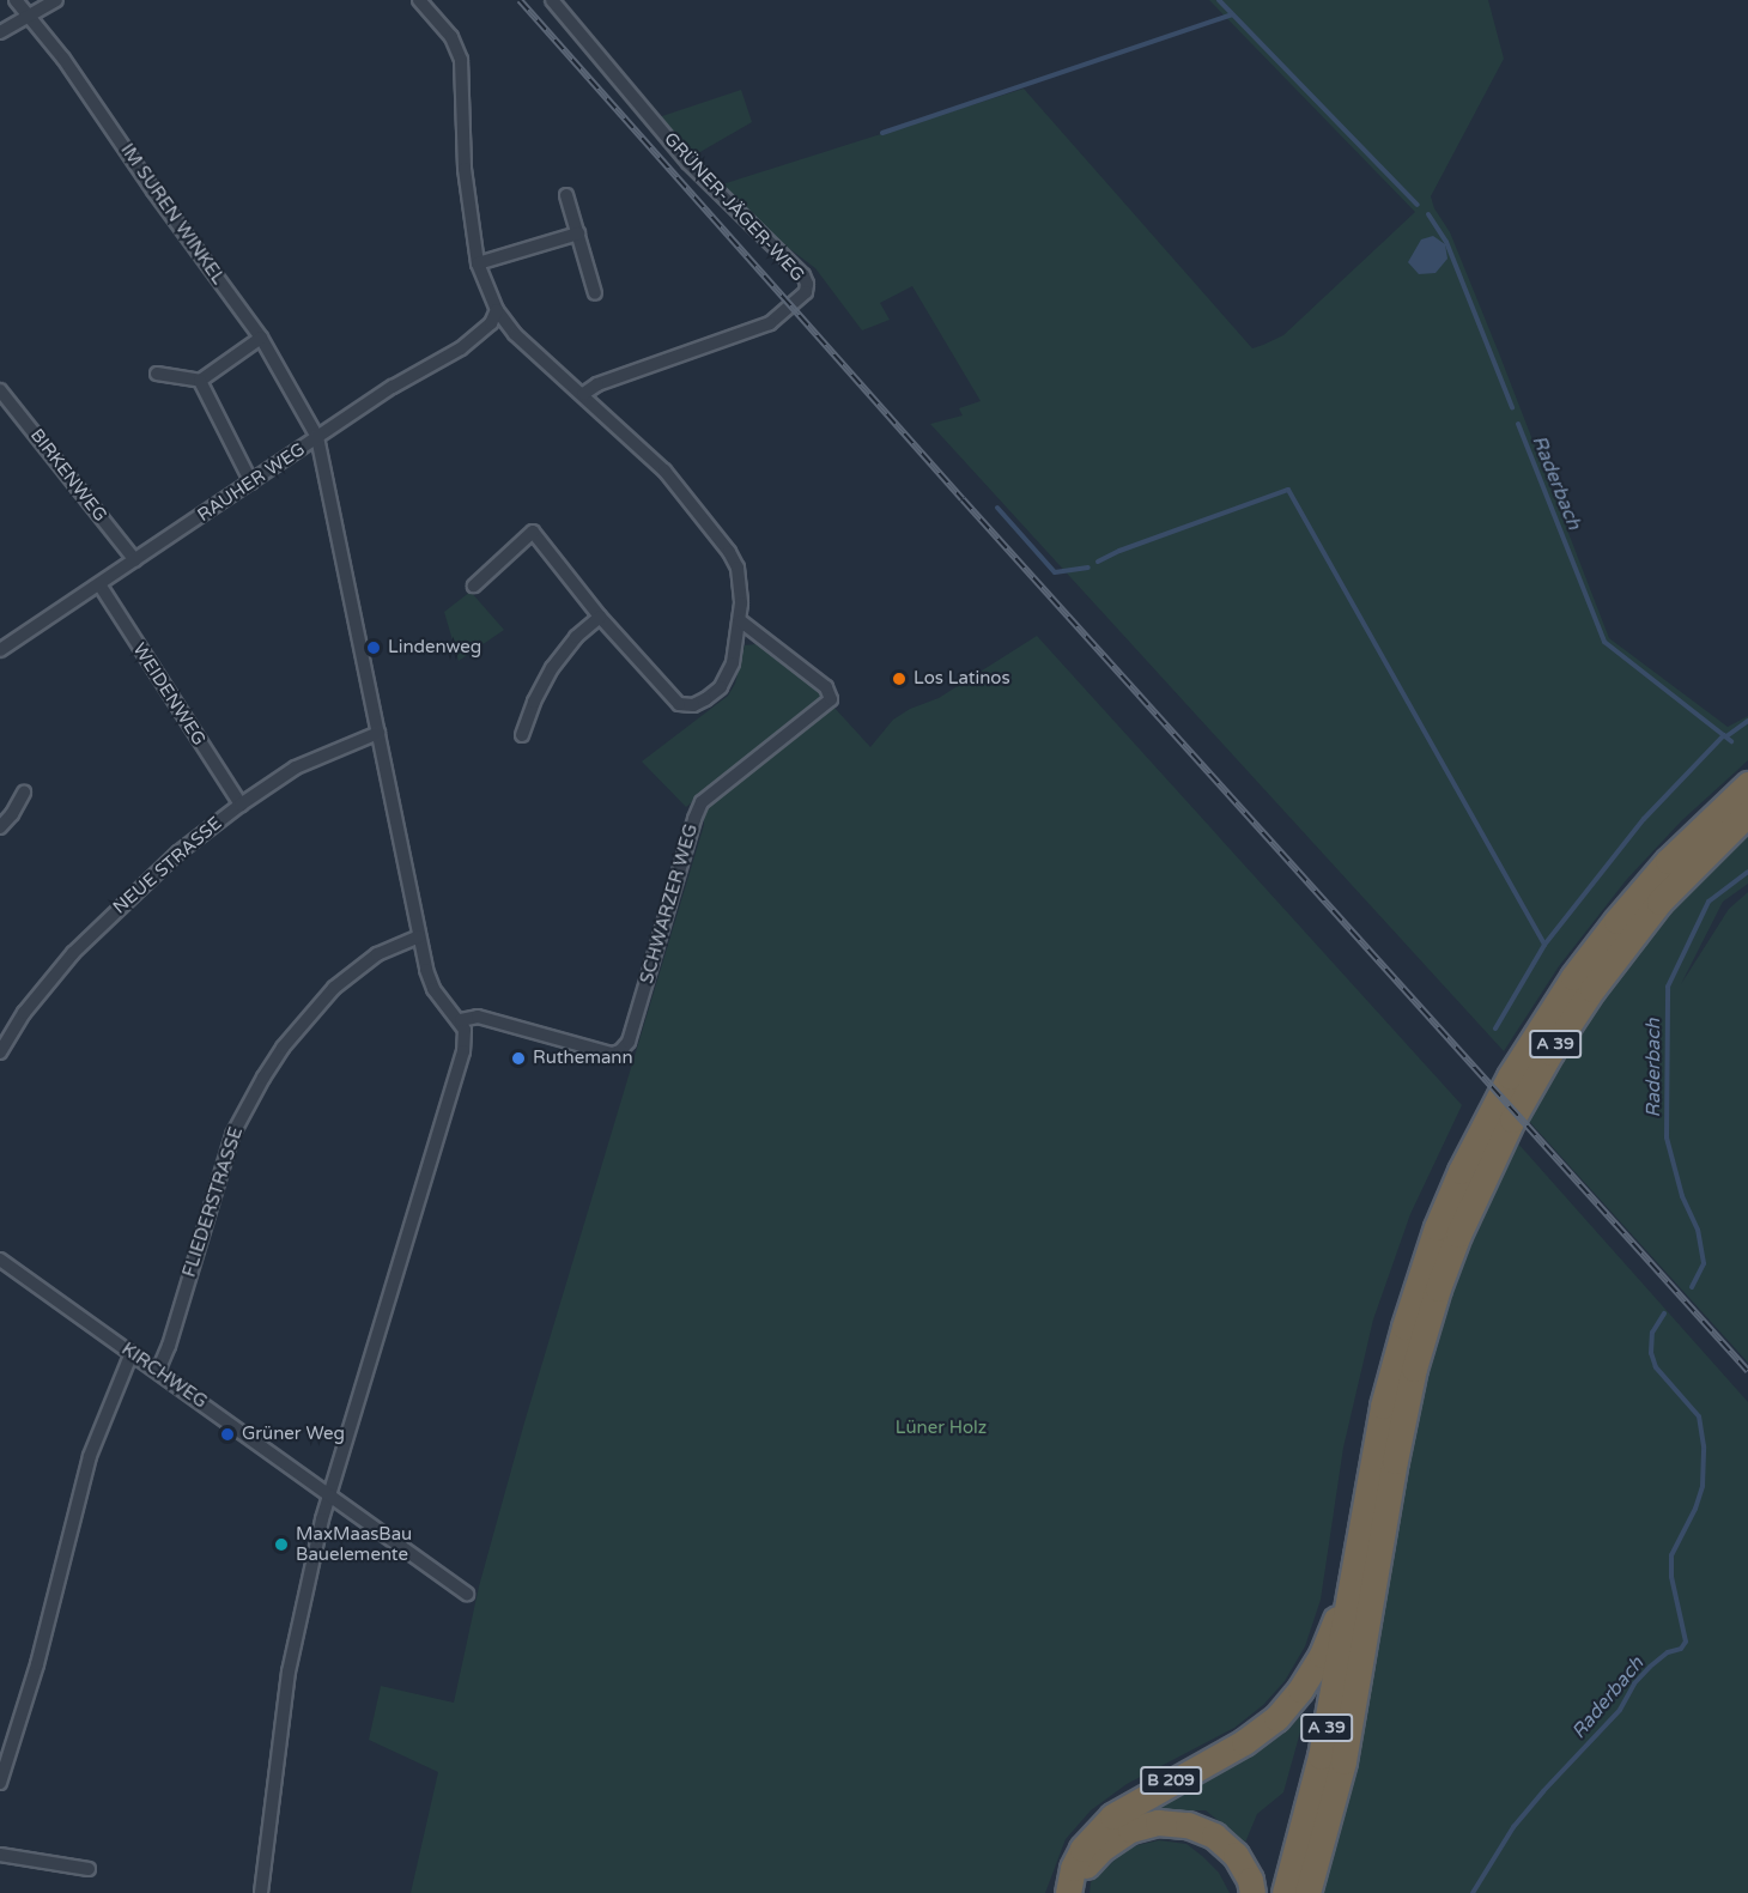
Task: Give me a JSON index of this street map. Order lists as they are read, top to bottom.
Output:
{
  "streets": {
    "highway": ["A 39", "B 209"],
    "street": [
      "GRÜNER-JÄGER-WEG",
      "IM SUREN WINKEL",
      "BIRKENWEG",
      "RAUHER WEG",
      "WEIDENWEG",
      "NEUE STRASSE",
      "SCHWARZER WEG",
      "FLIEDERSTRASSE",
      "KIRCHWEG"
    ]
  },
  "crossings": [
    ["IM SUREN WINKEL", "RAUHER WEG"],
    ["BIRKENWEG", "RAUHER WEG"],
    ["RAUHER WEG", "WEIDENWEG"],
    ["WEIDENWEG", "NEUE STRASSE"],
    ["A 39", "B 209"],
    ["FLIEDERSTRASSE", "KIRCHWEG"]
  ],
  "water": ["Raderbach"],
  "parks": ["Lüner Holz"],
  "places": [
    "Lindenweg",
    "Los Latinos",
    "Ruthemann",
    "Grüner Weg",
    "MaxMaasBau Bauelemente"
  ]
}
